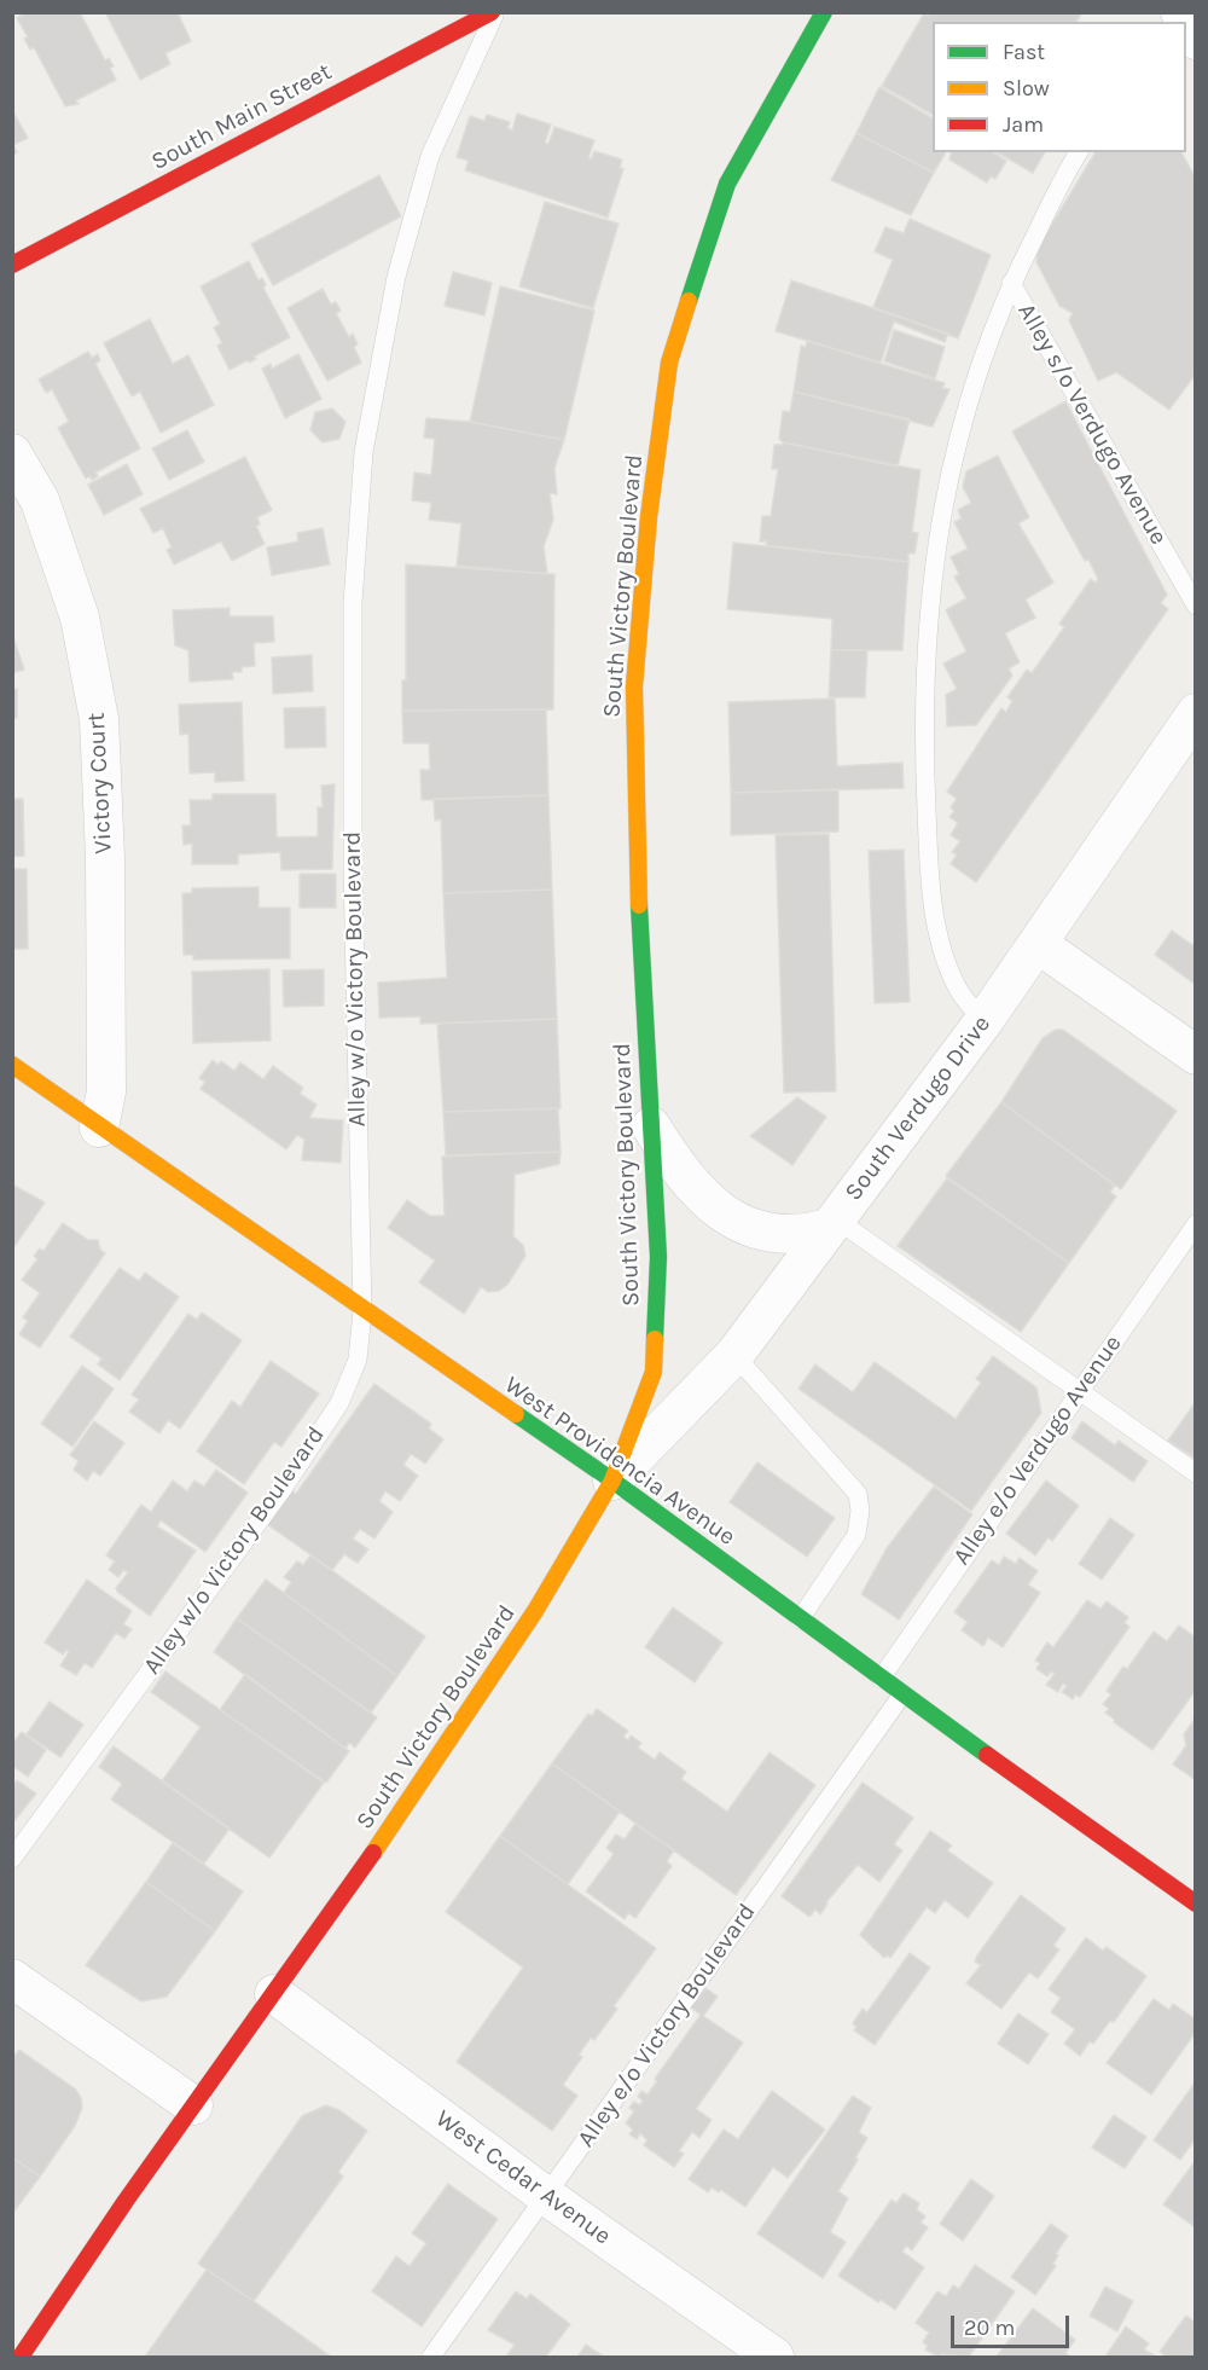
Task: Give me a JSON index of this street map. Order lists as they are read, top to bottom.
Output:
{
  "streets": {
    "main road": ["South Main Street", "South Victory Boulevard", "West Providencia Avenue"],
    "street": ["Victory Court", "South Verdugo Drive", "West Cedar Avenue"],
    "lane": [
      "Alley s/o Verdugo Avenue",
      "Alley w/o Victory Boulevard",
      "Alley e/o Verdugo Avenue",
      "Alley e/o Victory Boulevard"
    ]
  },
  "crossings": [
    ["South Main Street", "Alley w/o Victory Boulevard"],
    ["South Victory Boulevard", "South Verdugo Drive"],
    ["South Victory Boulevard", "West Providencia Avenue"],
    ["South Victory Boulevard", "West Cedar Avenue"],
    ["Victory Court", "West Providencia Avenue"],
    ["Alley w/o Victory Boulevard", "West Providencia Avenue"],
    ["South Verdugo Drive", "West Providencia Avenue"],
    ["Alley e/o Verdugo Avenue", "West Providencia Avenue"],
    ["West Providencia Avenue", "Alley e/o Victory Boulevard"],
    ["Alley e/o Victory Boulevard", "West Cedar Avenue"]
  ],
  "legend": ["Fast", "Slow", "Jam"],
  "scale_bar": "20 m"
}
